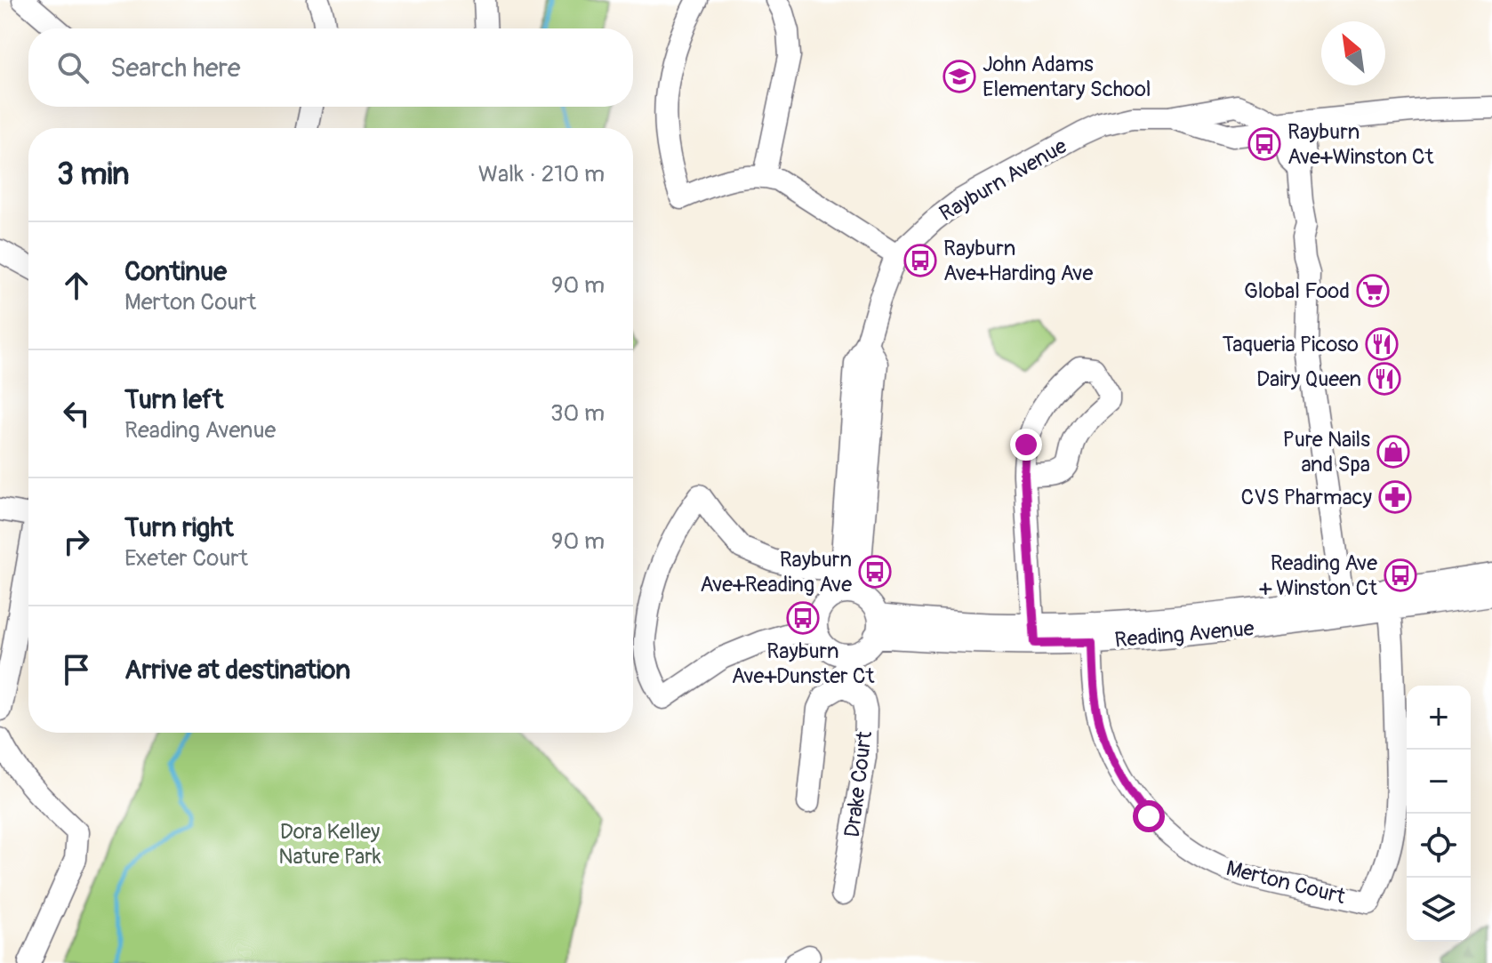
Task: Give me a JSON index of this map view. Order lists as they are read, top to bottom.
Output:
{
  "streets": {
    "street": [
      "Rayburn Avenue",
      "Reading Avenue",
      "Drake Court",
      "Merton Court"
    ]
  },
  "crossings": [
    ["Rayburn Avenue", "Reading Avenue"],
    ["Reading Avenue", "Merton Court"]
  ],
  "parks": ["Dora Kelley Nature Park"],
  "places": {
    "school or university": ["John Adams Elementary School"],
    "bus stop": [
      "Rayburn Ave+Winston Ct",
      "Rayburn Ave+Harding Ave",
      "Rayburn Ave+Reading Ave",
      "Reading Ave + Winston Ct",
      "Rayburn Ave+Dunster Ct"
    ],
    "supermarket": ["Global Food"],
    "restaurant": ["Taqueria Picoso", "Dairy Queen"],
    "shop": ["Pure Nails and Spa"],
    "pharmacy": ["CVS Pharmacy"]
  },
  "north": "top left",
  "page": {
    "search": "Search here",
    "heading": ["3 min", "Walk · 210 m"],
    "list": [
      ["Continue", "Merton Court", "90 m"],
      ["Turn left", "Reading Avenue", "30 m"],
      ["Turn right", "Exeter Court", "90 m"],
      "Arrive at destination"
    ],
    "map_buttons": ["+", "−"]
  }
}
